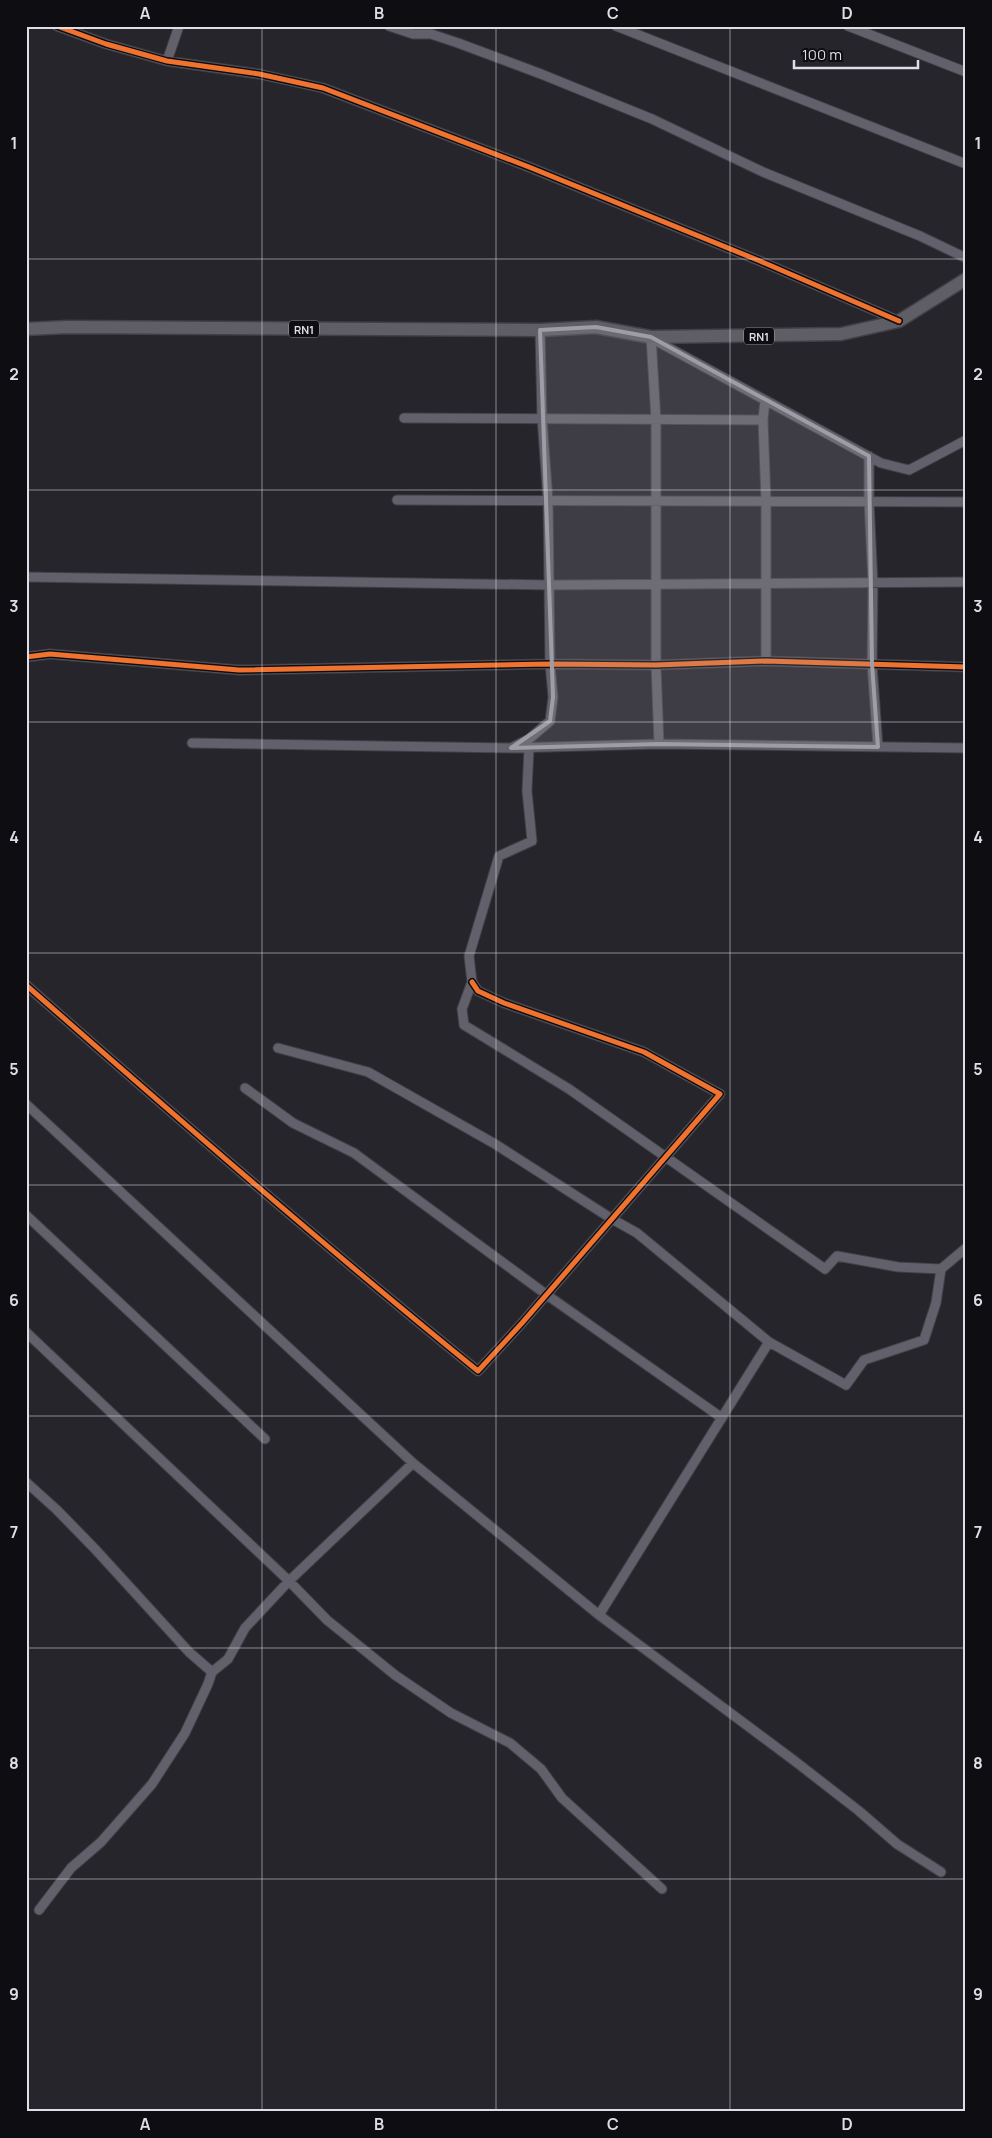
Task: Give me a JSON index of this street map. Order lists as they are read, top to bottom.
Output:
{
  "streets": {
    "highway": ["RN1"]
  },
  "scale_bar": "100 m",
  "grid": {
    "columns": [
      "A",
      "B",
      "C",
      "D"
    ],
    "rows": [
      "1",
      "2",
      "3",
      "4",
      "5",
      "6",
      "7",
      "8",
      "9"
    ]
  }
}
